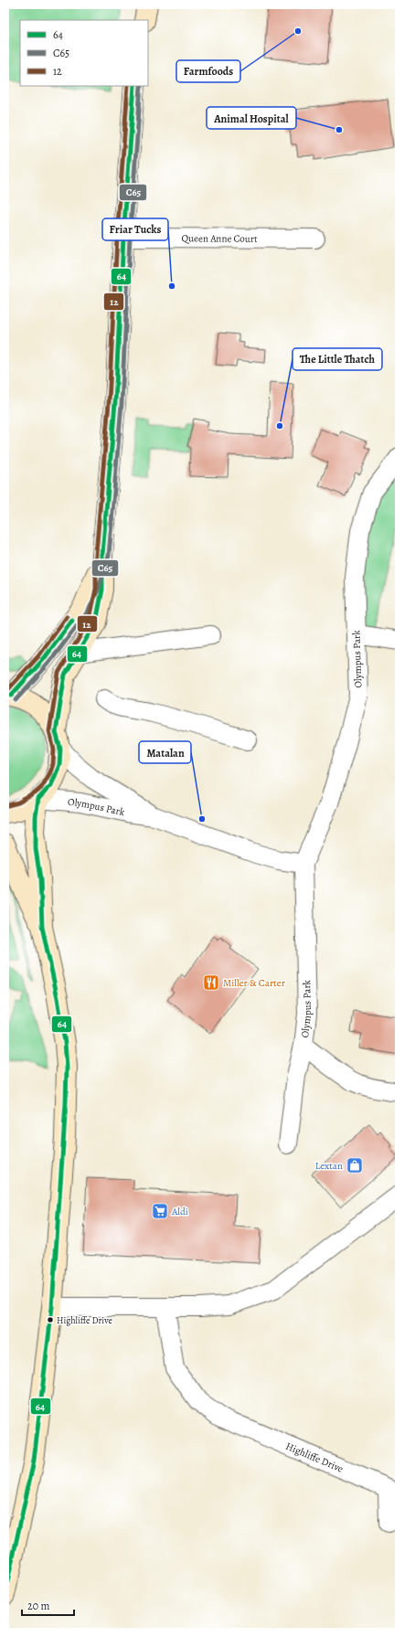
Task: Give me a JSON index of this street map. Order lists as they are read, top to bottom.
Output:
{
  "streets": {
    "street": ["Queen Anne Court", "Olympus Park", "Highliffe Drive"]
  },
  "places": {
    "other": [
      "Farmfoods",
      "Animal Hospital",
      "Friar Tucks",
      "The Little Thatch",
      "Matalan",
      "Highliffe Drive"
    ],
    "restaurant": ["Miller & Carter"],
    "shop": ["Lextan"],
    "supermarket": ["Aldi"]
  },
  "lines": ["transit line 64", "transit line C65", "transit line 12"],
  "legend": ["64", "C65", "12"],
  "scale_bar": "20 m"
}
